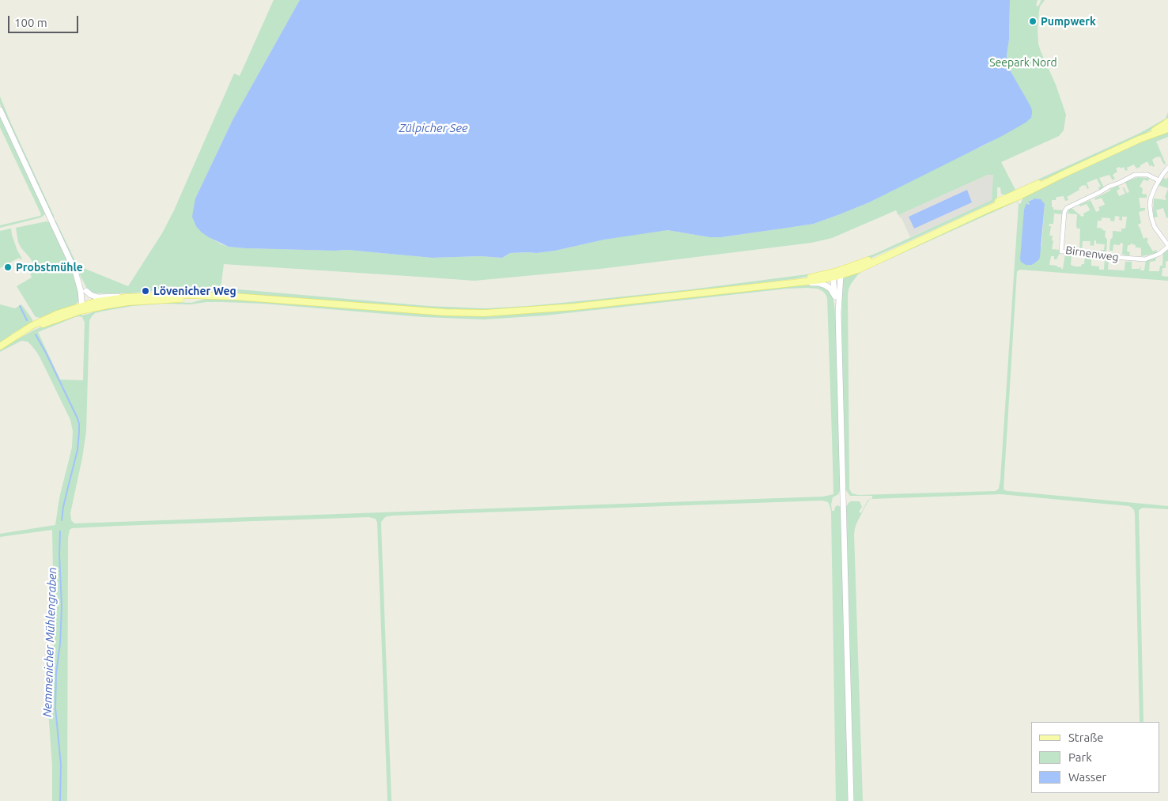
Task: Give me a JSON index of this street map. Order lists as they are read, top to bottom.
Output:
{
  "streets": {
    "street": ["Birnenweg"]
  },
  "water": ["Zülpicher See", "Nemmenicher Mühlengraben"],
  "parks": ["Seepark Nord"],
  "places": ["Pumpwerk", "Probstmühle", "Lövenicher Weg"],
  "legend": ["Straße", "Park", "Wasser"],
  "scale_bar": "100 m"
}
